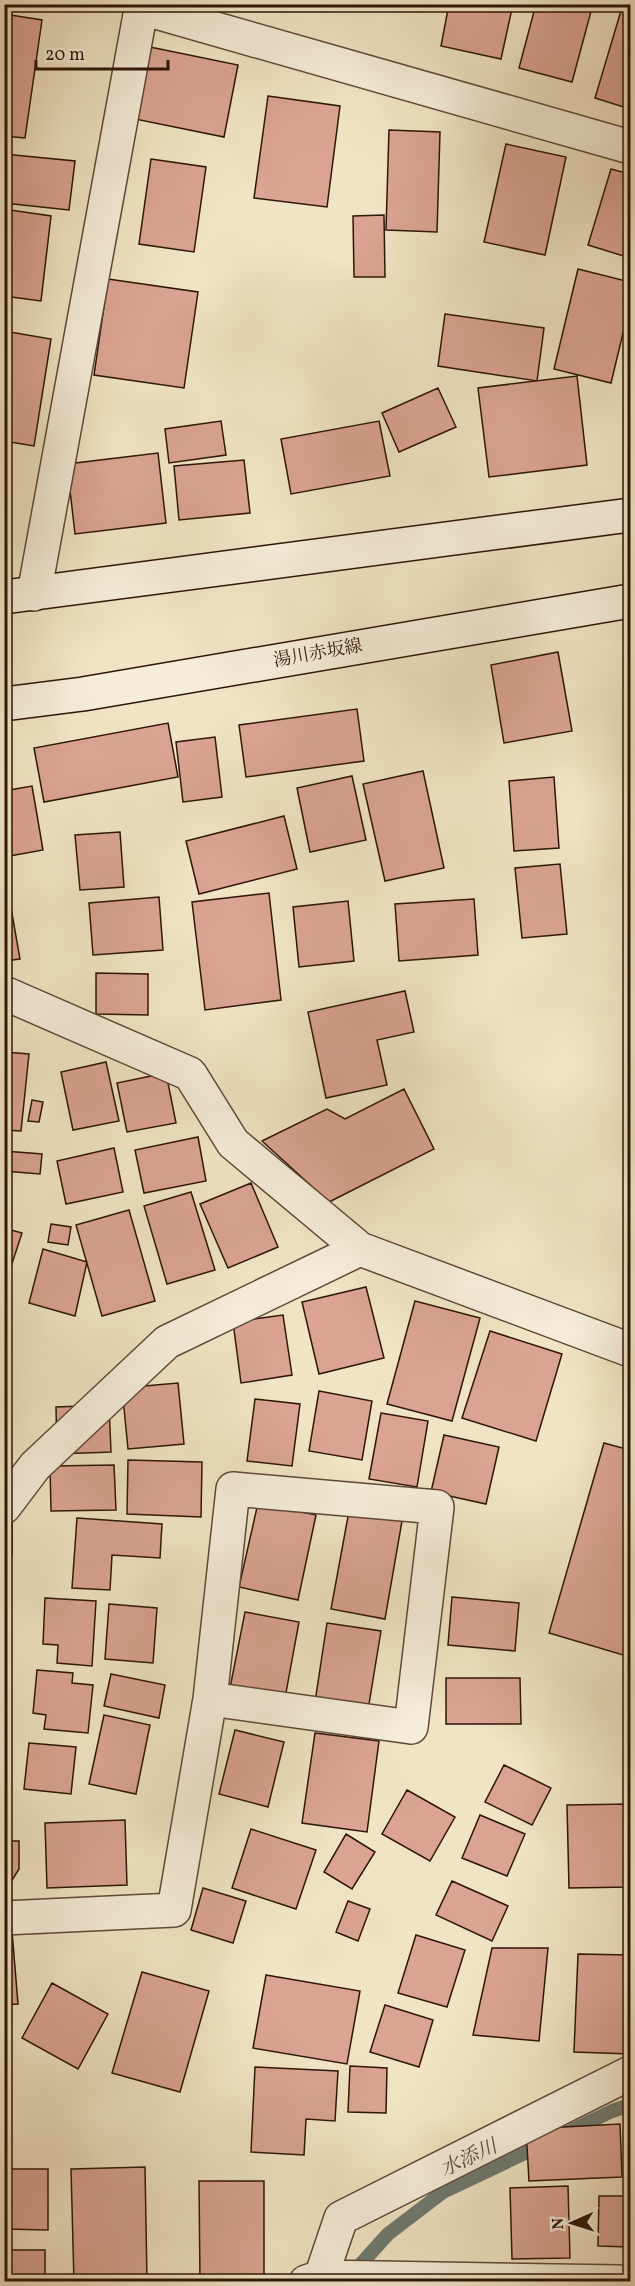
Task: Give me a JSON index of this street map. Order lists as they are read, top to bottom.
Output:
{
  "streets": {
    "street": ["湯川赤坂線"]
  },
  "water": ["水添川"],
  "scale_bar": "20 m",
  "north": "left"
}
